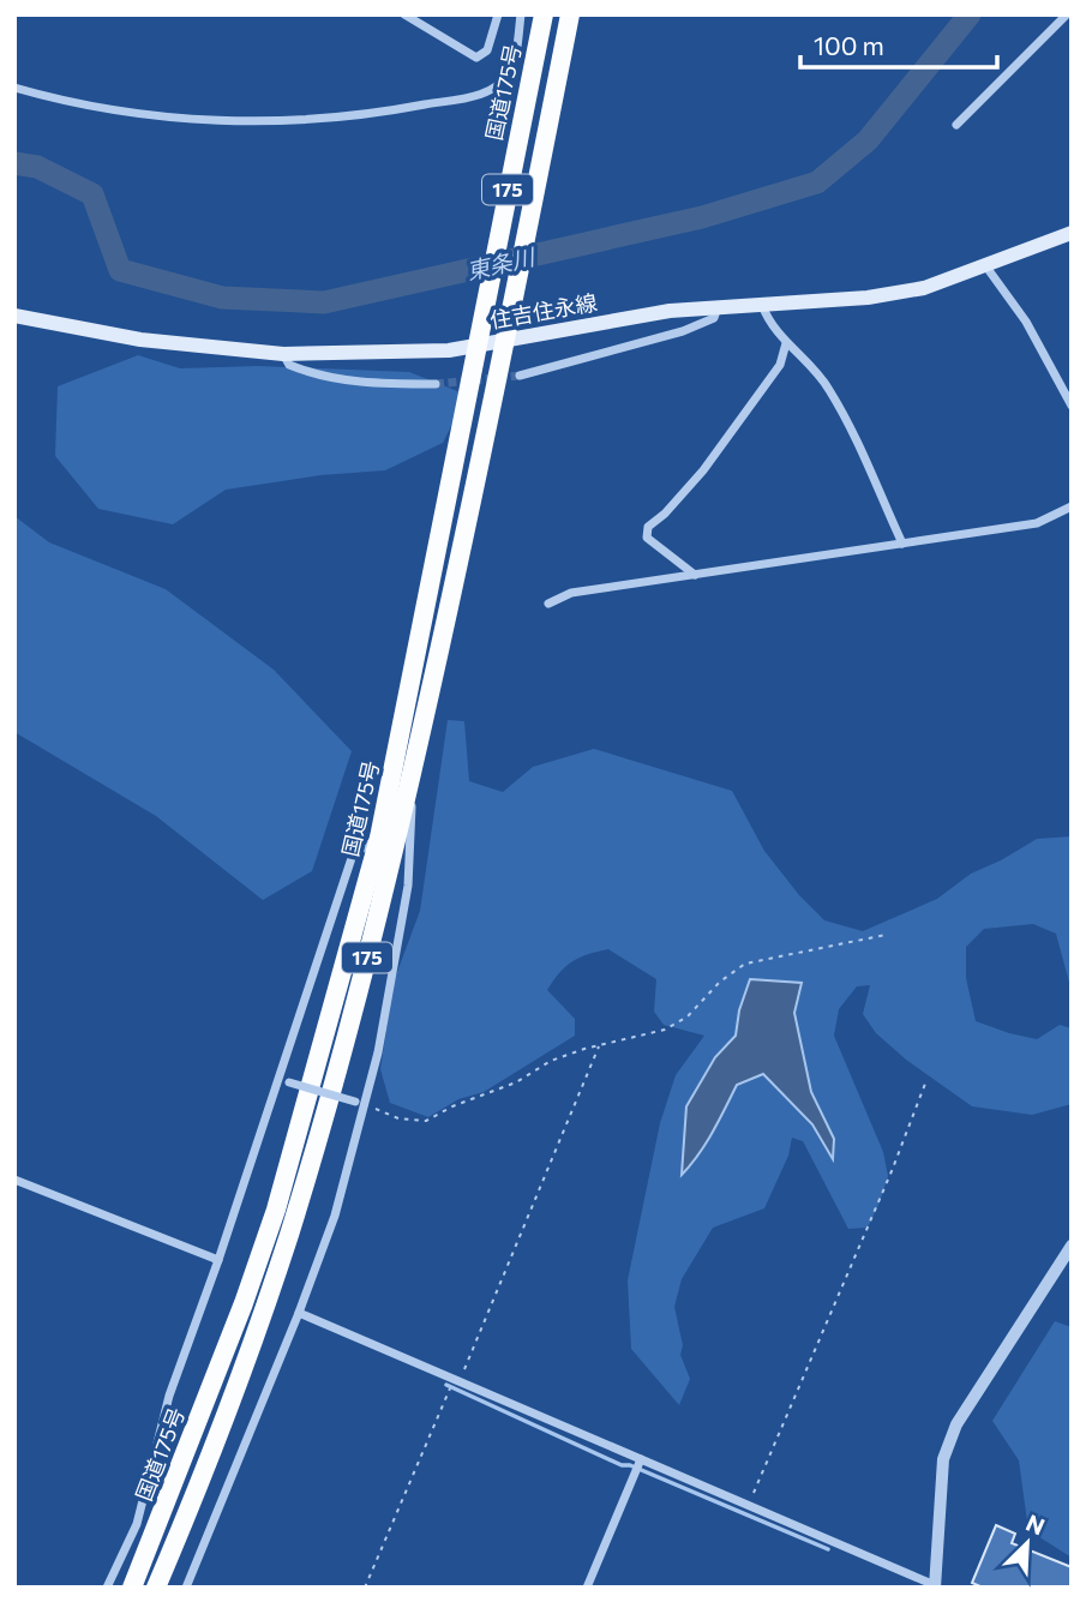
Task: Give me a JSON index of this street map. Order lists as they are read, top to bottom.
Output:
{
  "streets": {
    "highway": ["国道175号", "175"],
    "main road": ["住吉住永線"]
  },
  "crossings": [
    ["国道175号", "住吉住永線"]
  ],
  "water": ["東条川"],
  "scale_bar": "100 m",
  "north": "top right"
}
